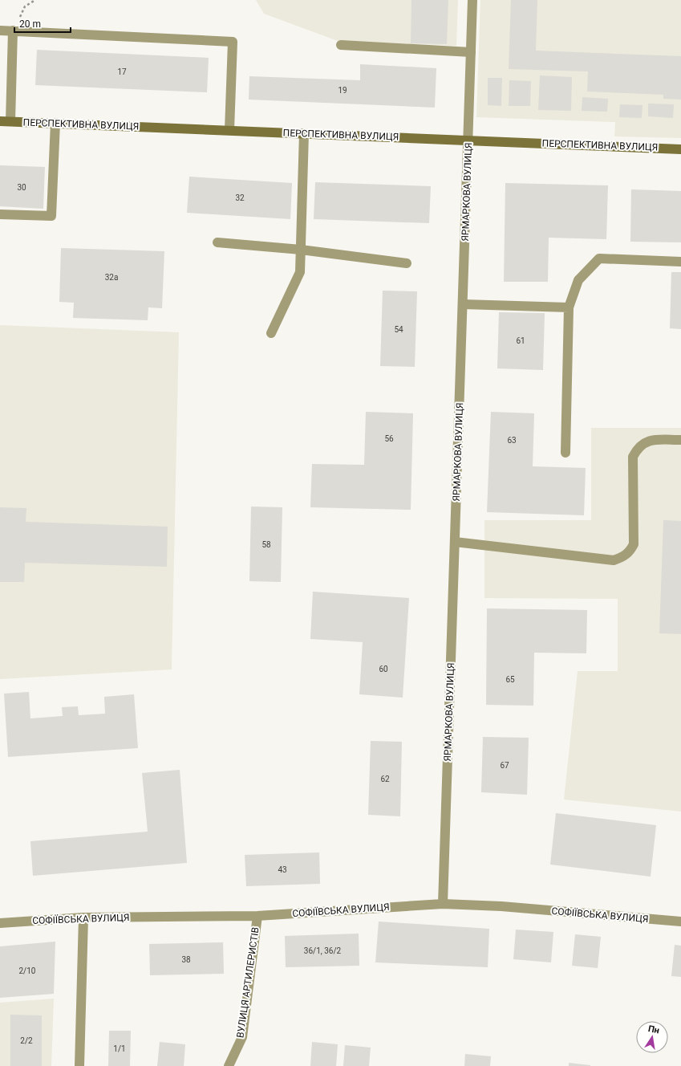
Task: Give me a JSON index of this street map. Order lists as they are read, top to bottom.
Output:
{
  "streets": {
    "street": [
      "ПЕРСПЕКТИВНА ВУЛИЦЯ",
      "ЯРМАРКОВА ВУЛИЦЯ",
      "СОФІЇВСЬКА ВУЛИЦЯ",
      "ВУЛИЦЯ АРТИЛЕРИСТІВ"
    ]
  },
  "crossings": [
    ["ПЕРСПЕКТИВНА ВУЛИЦЯ", "ЯРМАРКОВА ВУЛИЦЯ"],
    ["ЯРМАРКОВА ВУЛИЦЯ", "СОФІЇВСЬКА ВУЛИЦЯ"],
    ["СОФІЇВСЬКА ВУЛИЦЯ", "ВУЛИЦЯ АРТИЛЕРИСТІВ"]
  ],
  "house_numbers": [
    "17",
    "19",
    "30",
    "32",
    "32а",
    "54",
    "61",
    "56",
    "63",
    "58",
    "60",
    "65",
    "67",
    "62",
    "43",
    "36/1, 36/2",
    "38",
    "2/10",
    "2/2",
    "1/1"
  ],
  "scale_bar": "20 m",
  "north": "top"
}
